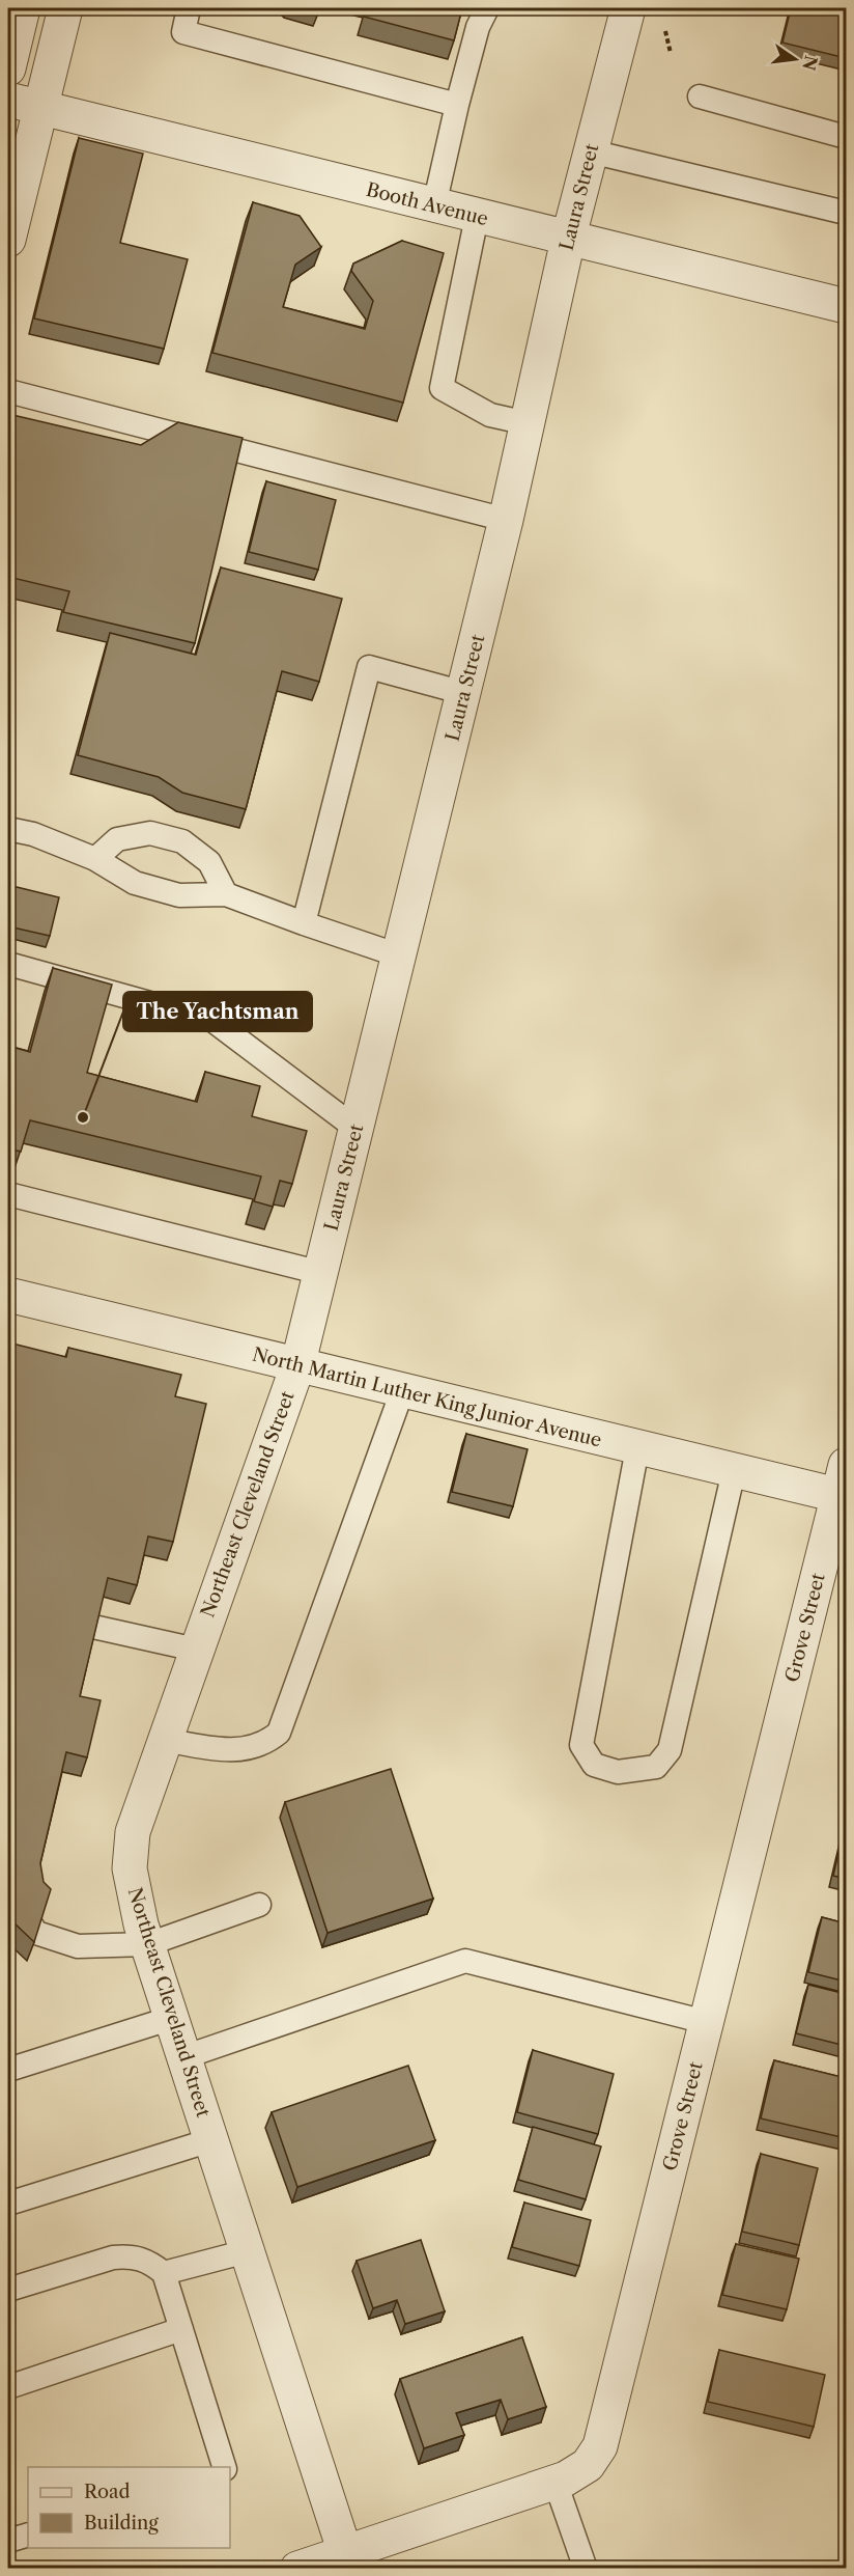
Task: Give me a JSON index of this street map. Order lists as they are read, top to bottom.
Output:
{
  "streets": {
    "street": [
      "Laura Street",
      "Booth Avenue",
      "North Martin Luther King Junior Avenue",
      "Northeast Cleveland Street",
      "Grove Street"
    ]
  },
  "crossings": [
    ["Laura Street", "Booth Avenue"],
    ["Laura Street", "North Martin Luther King Junior Avenue"],
    ["Laura Street", "Northeast Cleveland Street"],
    ["North Martin Luther King Junior Avenue", "Northeast Cleveland Street"],
    ["North Martin Luther King Junior Avenue", "Grove Street"],
    ["Northeast Cleveland Street", "Grove Street"]
  ],
  "places": ["The Yachtsman"],
  "legend": ["Road", "Building"],
  "north": "right"
}
